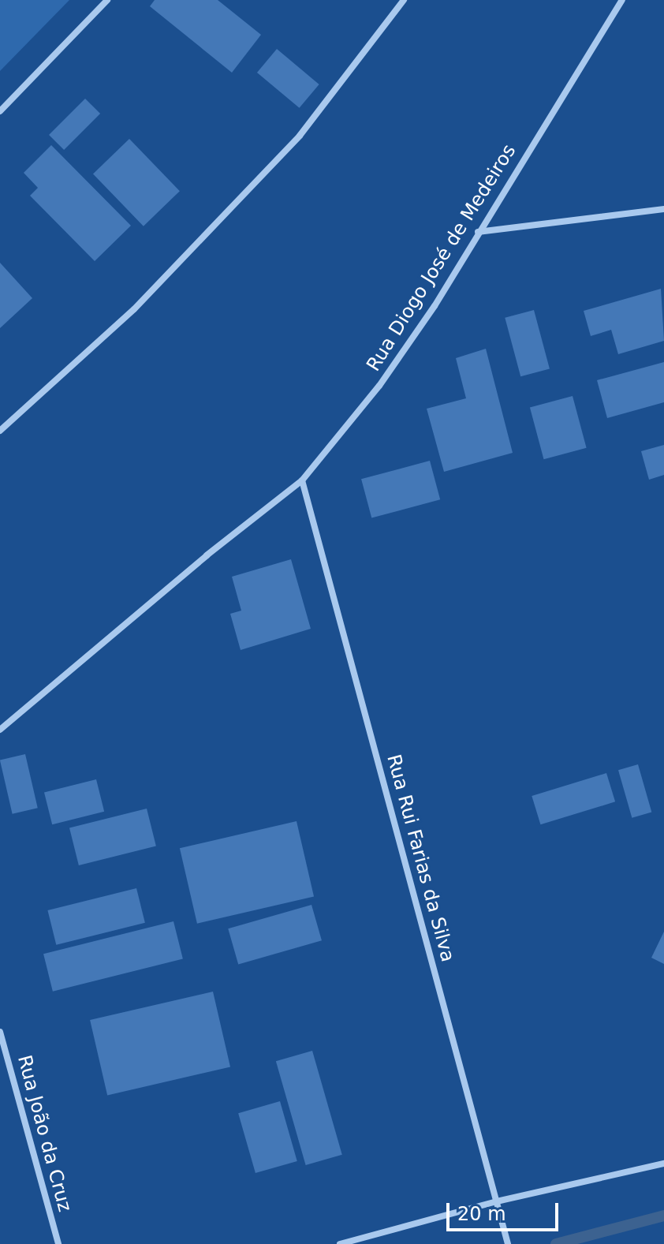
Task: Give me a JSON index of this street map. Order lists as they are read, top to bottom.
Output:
{
  "streets": {
    "street": ["Rua Diogo José de Medeiros", "Rua Rui Farias da Silva", "Rua João da Cruz"]
  },
  "crossings": [
    ["Rua Diogo José de Medeiros", "Rua Rui Farias da Silva"]
  ],
  "scale_bar": "20 m"
}
